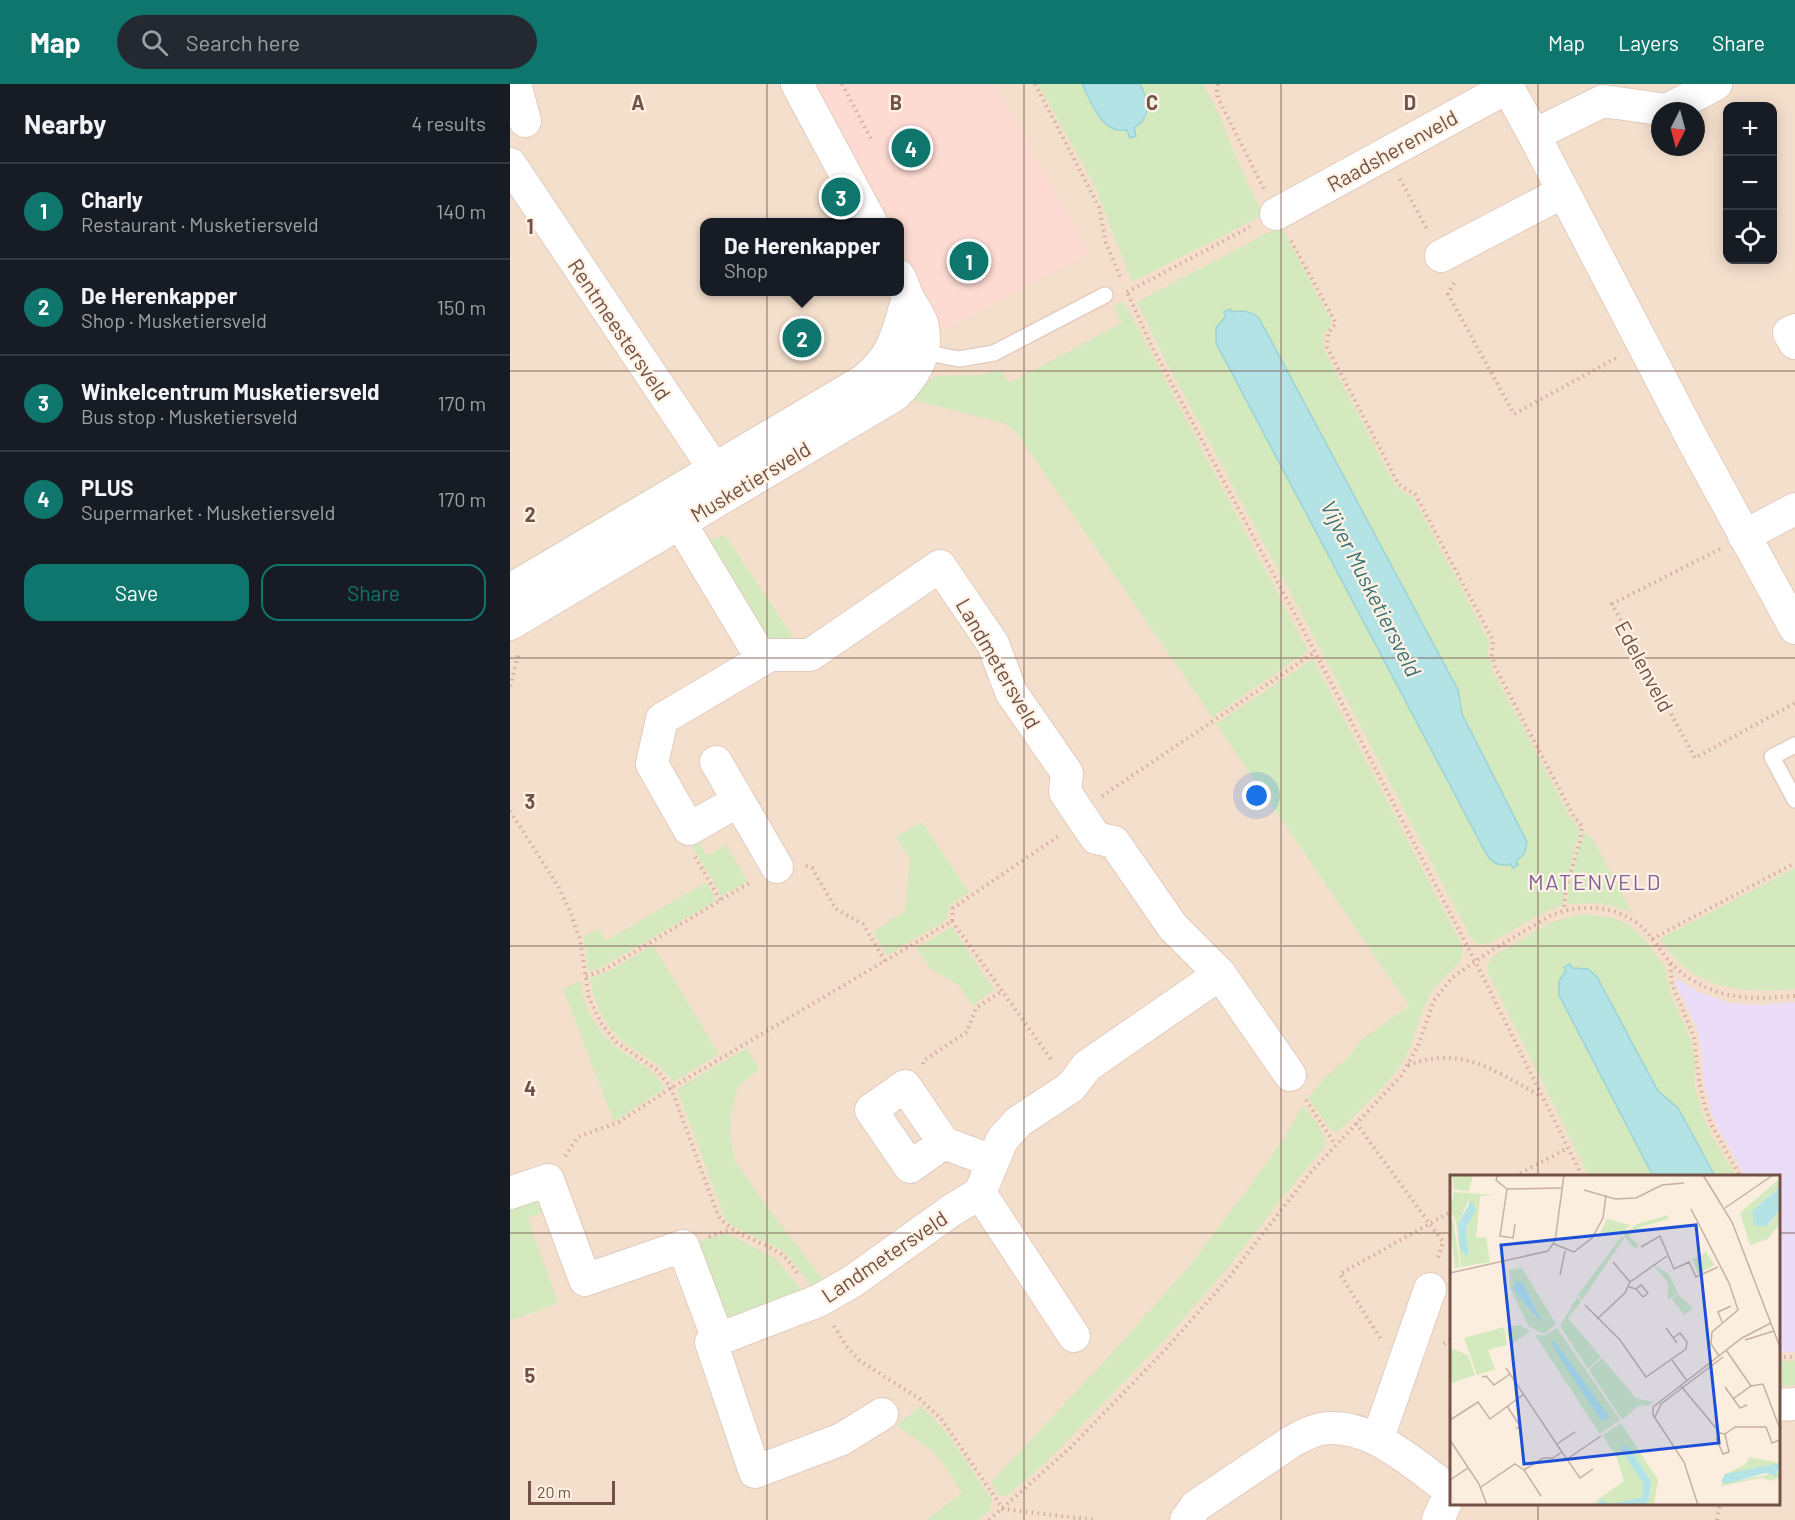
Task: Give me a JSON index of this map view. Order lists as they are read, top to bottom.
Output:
{
  "streets": {
    "street": [
      "Raadsherenveld",
      "Rentmeestersveld",
      "Musketiersveld",
      "Landmetersveld"
    ],
    "path": ["Edelenveld"]
  },
  "crossings": [
    ["Rentmeestersveld", "Musketiersveld"]
  ],
  "districts": ["MATENVELD"],
  "water": ["Vijver Musketiersveld"],
  "scale_bar": "20 m",
  "north": "bottom",
  "page": {
    "header": "Map",
    "search": "Search here",
    "nav": ["Map", "Layers", "Share"],
    "heading": ["Nearby", "4 results"],
    "map_buttons": ["+", "−"],
    "pins": [
      "4",
      "3",
      "1",
      "2"
    ],
    "list": [
      {
        "mark": "1",
        "name": "Charly",
        "note": "Restaurant · Musketiersveld",
        "value": "140 m"
      },
      {
        "mark": "2",
        "name": "De Herenkapper",
        "note": "Shop · Musketiersveld",
        "value": "150 m"
      },
      {
        "mark": "3",
        "name": "Winkelcentrum Musketiersveld",
        "note": "Bus stop · Musketiersveld",
        "value": "170 m"
      },
      {
        "mark": "4",
        "name": "PLUS",
        "note": "Supermarket · Musketiersveld",
        "value": "170 m"
      }
    ],
    "popup": ["De Herenkapper", "Shop"],
    "buttons": ["Save", "Share"],
    "scale": "20 m"
  },
  "grid": {
    "columns": [
      "A",
      "B",
      "C",
      "D"
    ],
    "rows": [
      "1",
      "2",
      "3",
      "4",
      "5"
    ]
  }
}
